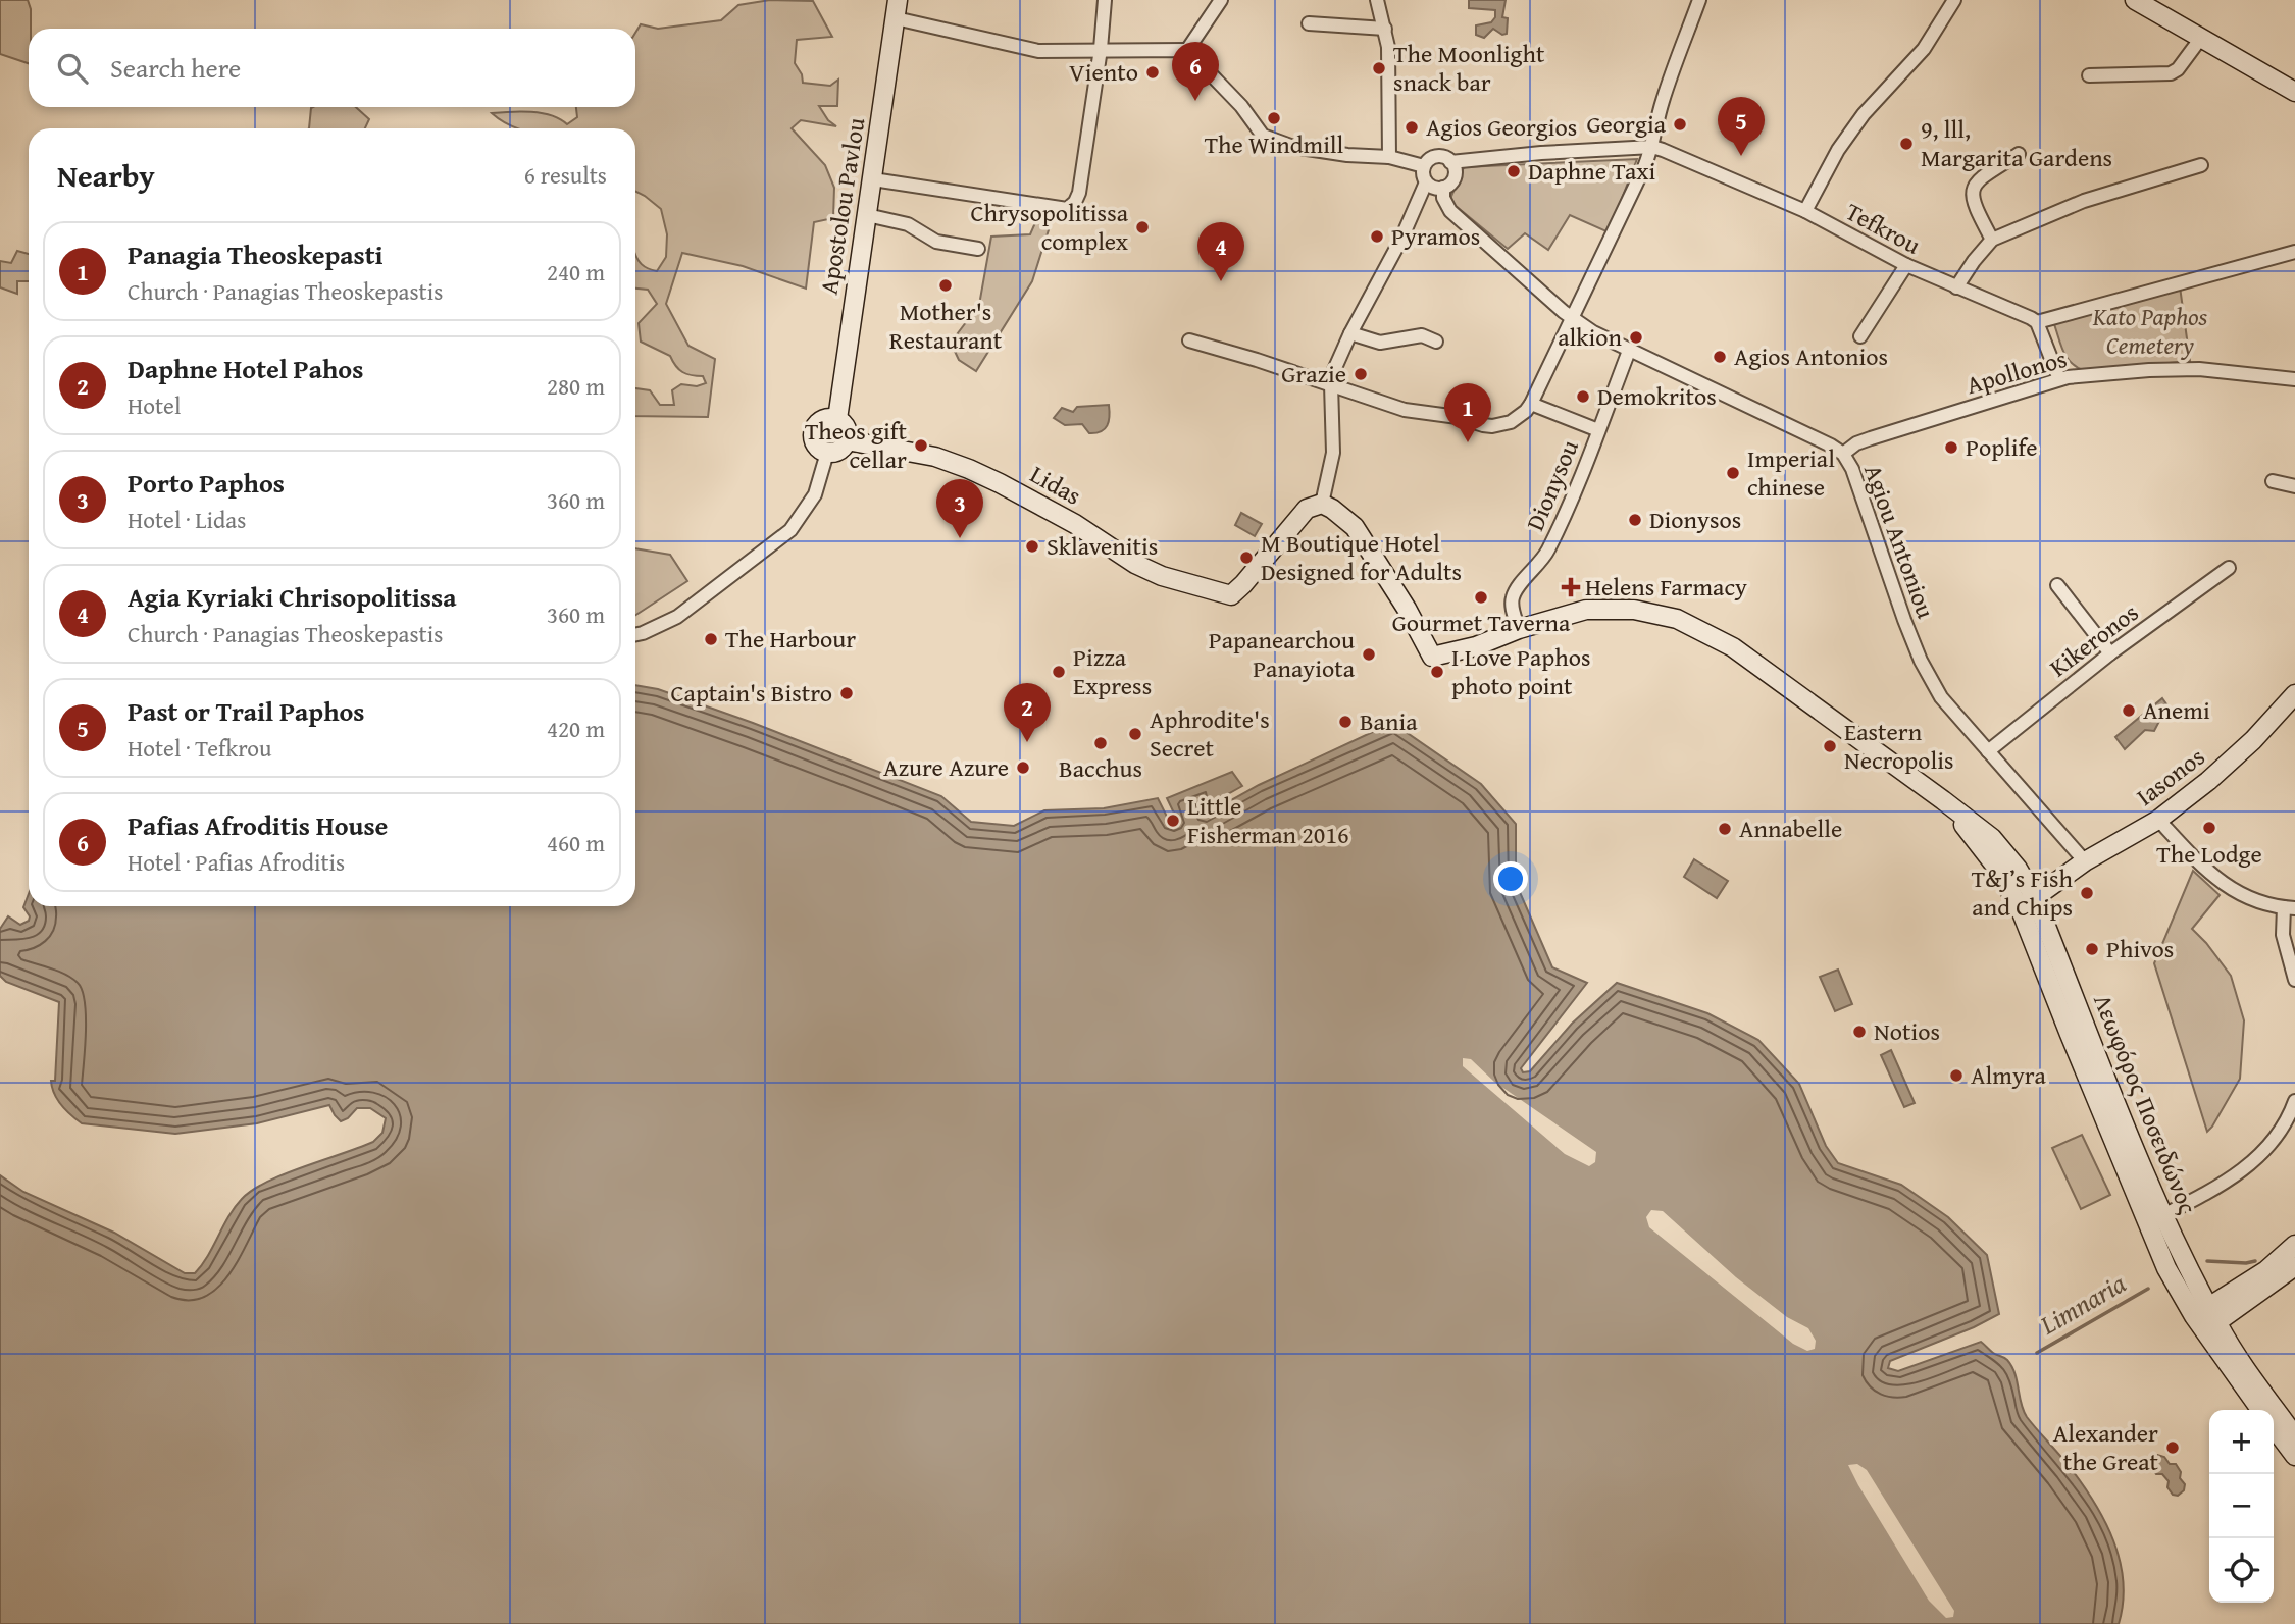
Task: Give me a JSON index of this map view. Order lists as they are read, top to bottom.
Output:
{
  "streets": {
    "main road": [
      "Apostolou Pavlou",
      "Lidas",
      "Iasonos",
      "Λεωφόρος Ποσειδώνος"
    ],
    "street": [
      "Tefkrou",
      "Apollonos",
      "Dionysou",
      "Agiou Antoniou",
      "Kikeronos"
    ]
  },
  "crossings": [
    ["Apostolou Pavlou", "Lidas"],
    ["Apollonos", "Agiou Antoniou"],
    ["Lidas", "Λεωφόρος Ποσειδώνος"],
    ["Dionysou", "Agiou Antoniou"],
    ["Dionysou", "Λεωφόρος Ποσειδώνος"],
    ["Agiou Antoniou", "Kikeronos"],
    ["Agiou Antoniou", "Iasonos"],
    ["Iasonos", "Λεωφόρος Ποσειδώνος"]
  ],
  "water": ["Limnaria"],
  "parks": ["Kato Paphos Cemetery"],
  "places": {
    "other": [
      "The Moonlight snack bar",
      "Viento",
      "The Windmill",
      "Georgia",
      "Agios Georgios",
      "9, lll, Margarita Gardens",
      "Daphne Taxi",
      "Chrysopolitissa complex",
      "Pyramos",
      "Mother's Restaurant",
      "alkion",
      "Agios Antonios",
      "Grazie",
      "Demokritos",
      "Theos gift cellar",
      "Poplife",
      "Imperial chinese",
      "Dionysos",
      "Sklavenitis",
      "M Boutique Hotel Designed for Adults",
      "Gourmet Taverna",
      "The Harbour",
      "Papanearchou Panayiota",
      "Pizza Express",
      "I Love Paphos photo point",
      "Captain's Bistro",
      "Anemi",
      "Bania",
      "Aphrodite's Secret",
      "Bacchus",
      "Eastern Necropolis",
      "Azure Azure",
      "Little Fisherman 2016",
      "The Lodge",
      "Annabelle",
      "T&J’s Fish and Chips",
      "Phivos",
      "Notios",
      "Almyra",
      "Alexander the Great"
    ],
    "health": ["Helens Farmacy"]
  },
  "page": {
    "search": "Search here",
    "pins": [
      "6",
      "5",
      "4",
      "1",
      "3",
      "2"
    ],
    "heading": ["Nearby", "6 results"],
    "list": [
      {
        "mark": "1",
        "name": "Panagia Theoskepasti",
        "note": "Church · Panagias Theoskepastis",
        "value": "240 m"
      },
      {
        "mark": "2",
        "name": "Daphne Hotel Pahos",
        "note": "Hotel",
        "value": "280 m"
      },
      {
        "mark": "3",
        "name": "Porto Paphos",
        "note": "Hotel · Lidas",
        "value": "360 m"
      },
      {
        "mark": "4",
        "name": "Agia Kyriaki Chrisopolitissa",
        "note": "Church · Panagias Theoskepastis",
        "value": "360 m"
      },
      {
        "mark": "5",
        "name": "Past or Trail Paphos",
        "note": "Hotel · Tefkrou",
        "value": "420 m"
      },
      {
        "mark": "6",
        "name": "Pafias Afroditis House",
        "note": "Hotel · Pafias Afroditis",
        "value": "460 m"
      }
    ],
    "map_buttons": ["+", "−"]
  }
}
